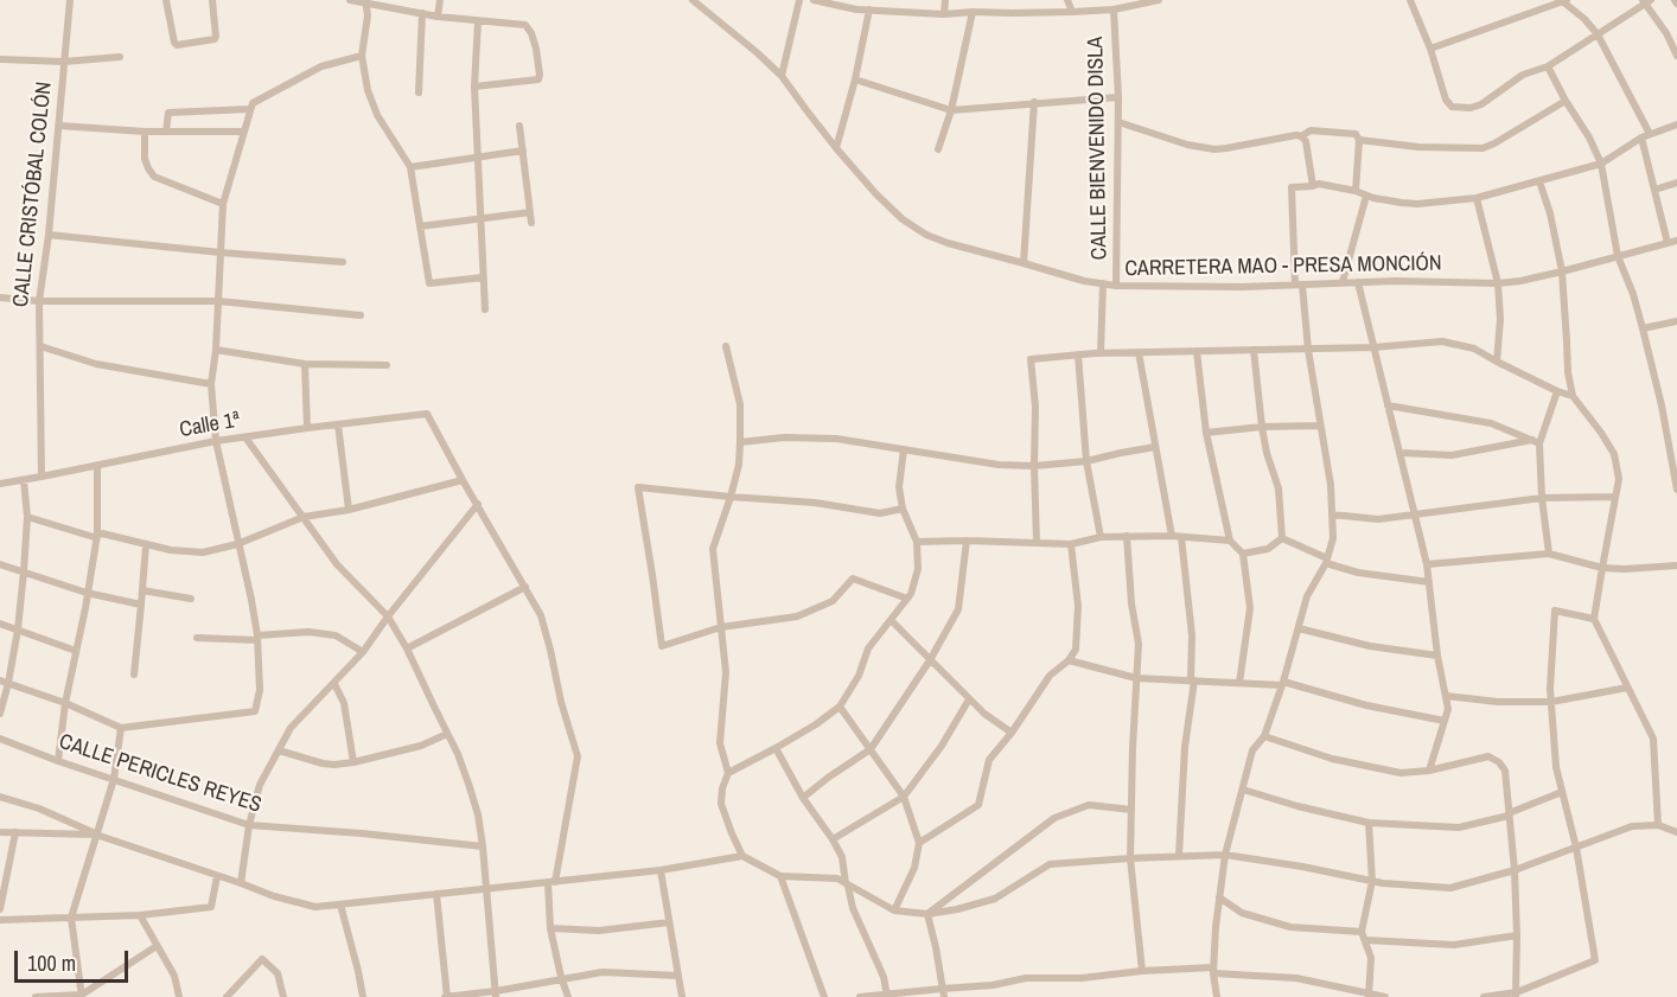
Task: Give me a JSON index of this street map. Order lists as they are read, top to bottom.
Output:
{
  "streets": {
    "street": [
      "CALLE BIENVENIDO DISLA",
      "CALLE CRISTÓBAL COLÓN",
      "CARRETERA MAO - PRESA MONCIÓN",
      "Calle 1ª",
      "CALLE PERICLES REYES"
    ]
  },
  "crossings": [
    ["CALLE BIENVENIDO DISLA", "CARRETERA MAO - PRESA MONCIÓN"],
    ["CALLE CRISTÓBAL COLÓN", "Calle 1ª"]
  ],
  "scale_bar": "100 m"
}
